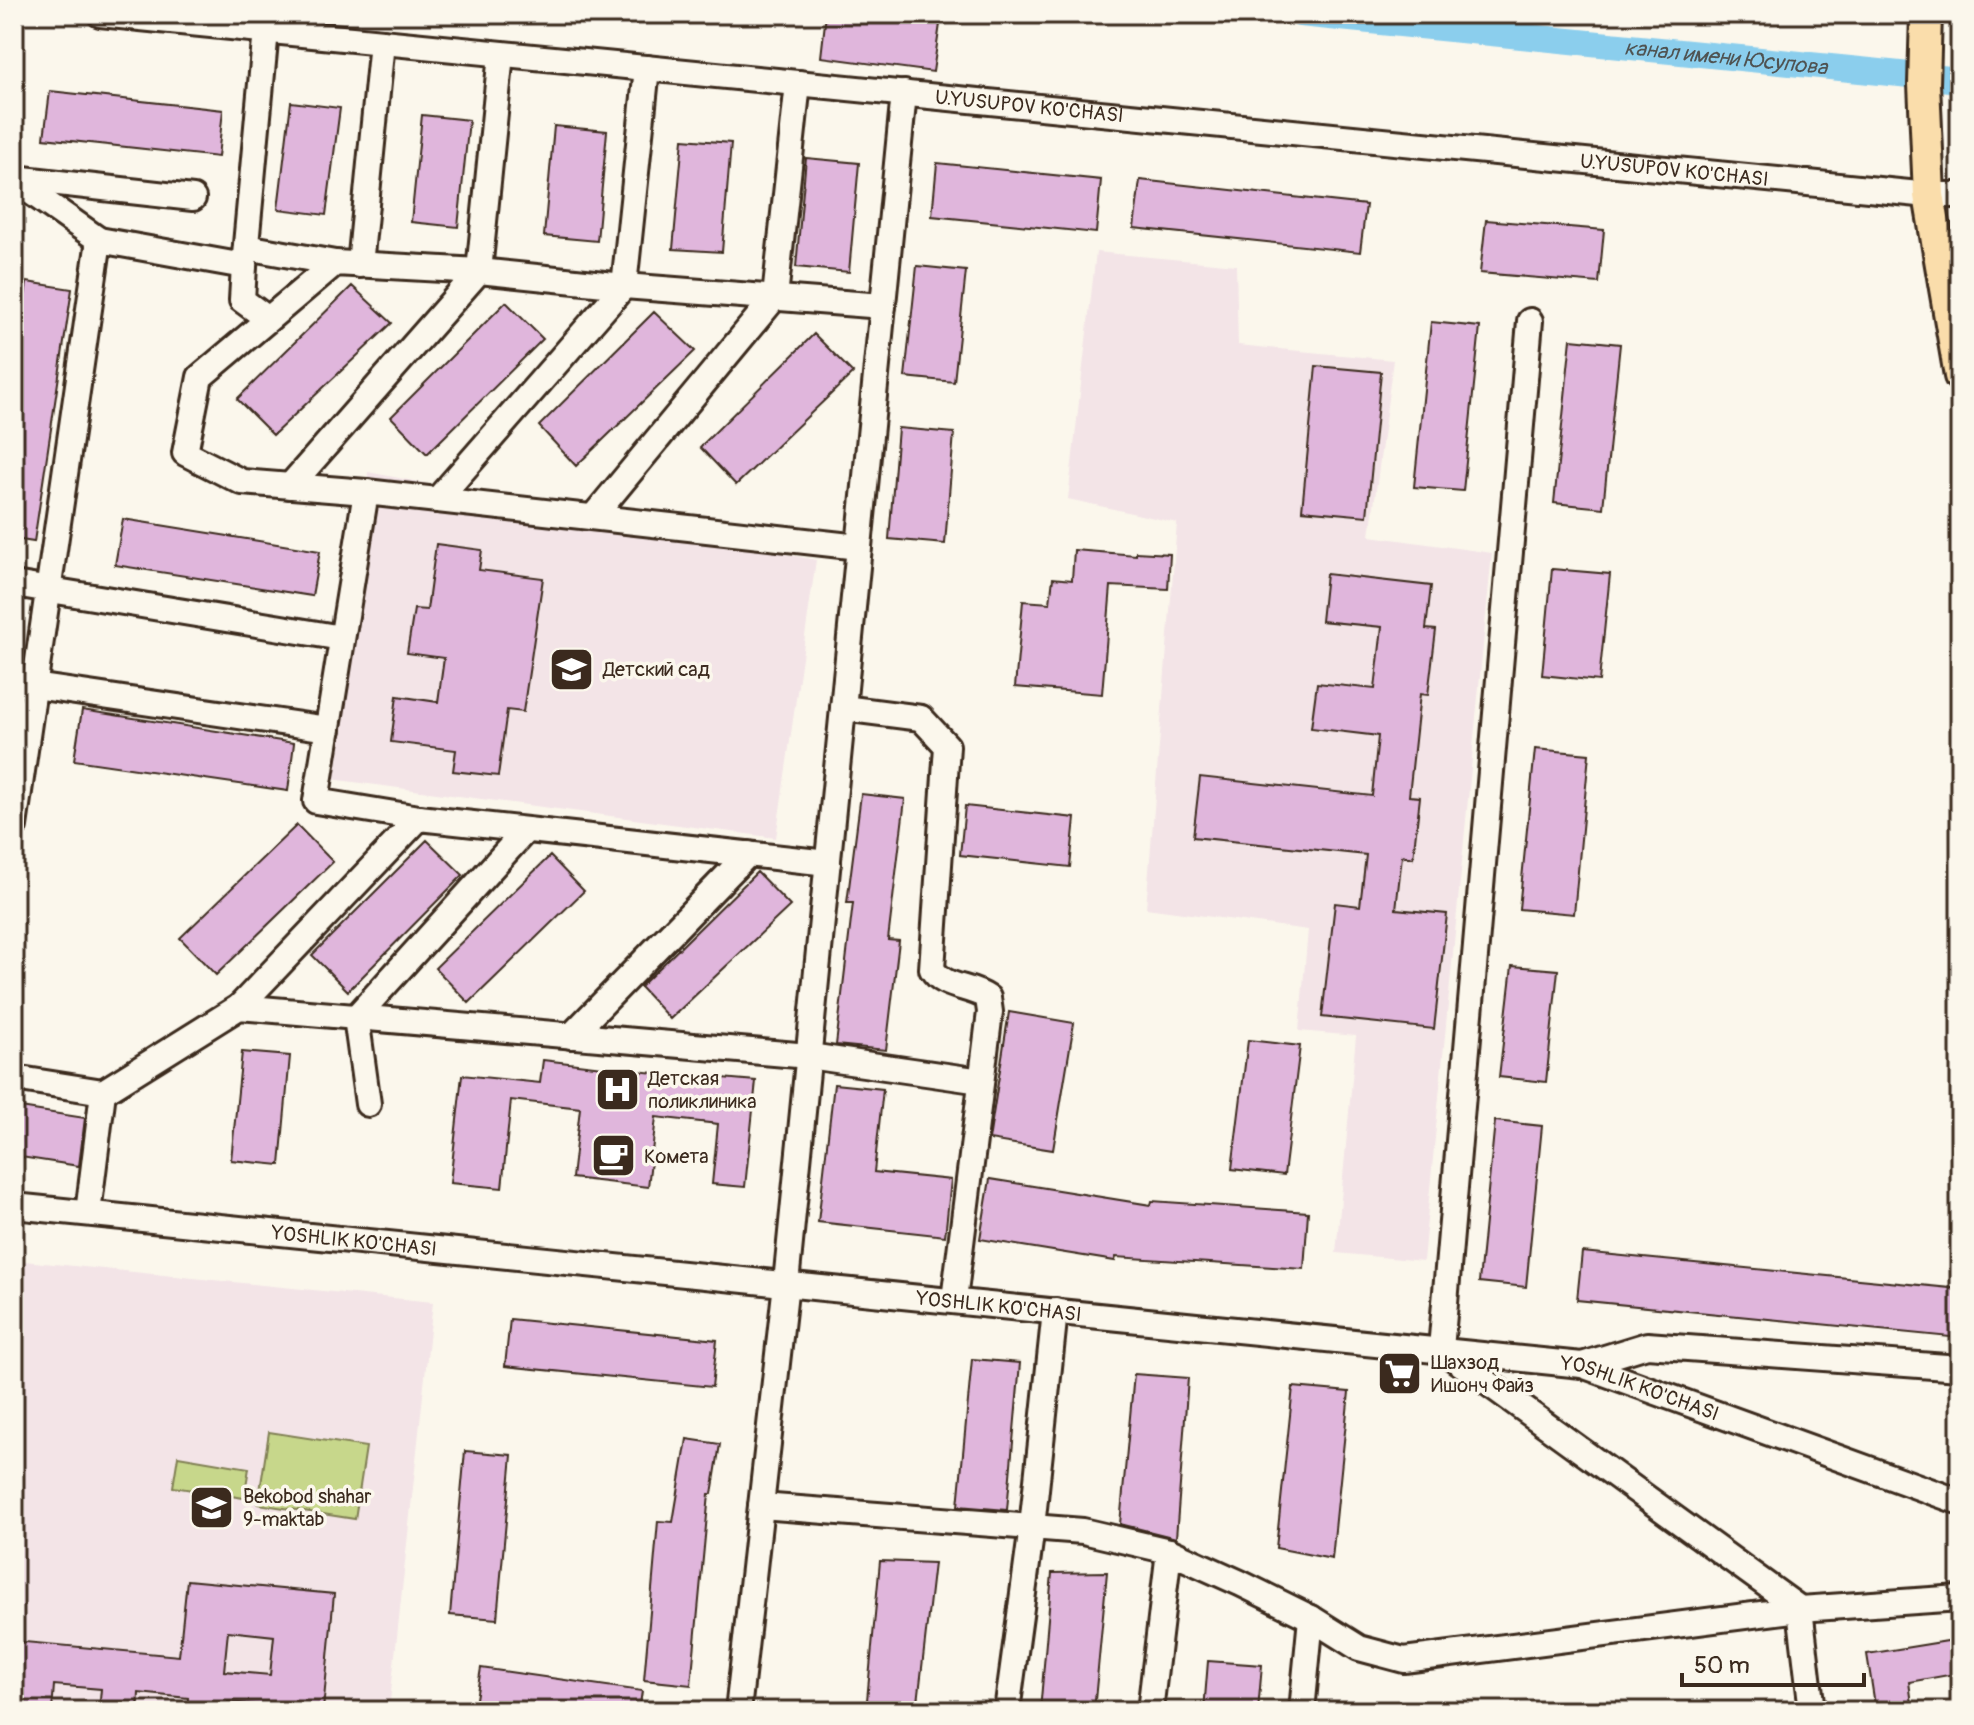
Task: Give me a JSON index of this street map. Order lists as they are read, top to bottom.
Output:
{
  "streets": {
    "street": ["U.YUSUPOV KO'CHASI", "YOSHLIK KO'CHASI"]
  },
  "water": ["канал имени Юсупова"],
  "places": {
    "school or university": ["Детский сад", "Bekobod shahar 9-maktab"],
    "hospital": ["Детская поликлиника"],
    "cafe": ["Комета"],
    "supermarket": ["Шахзод Ишонч Файз"]
  },
  "scale_bar": "50 m"
}
